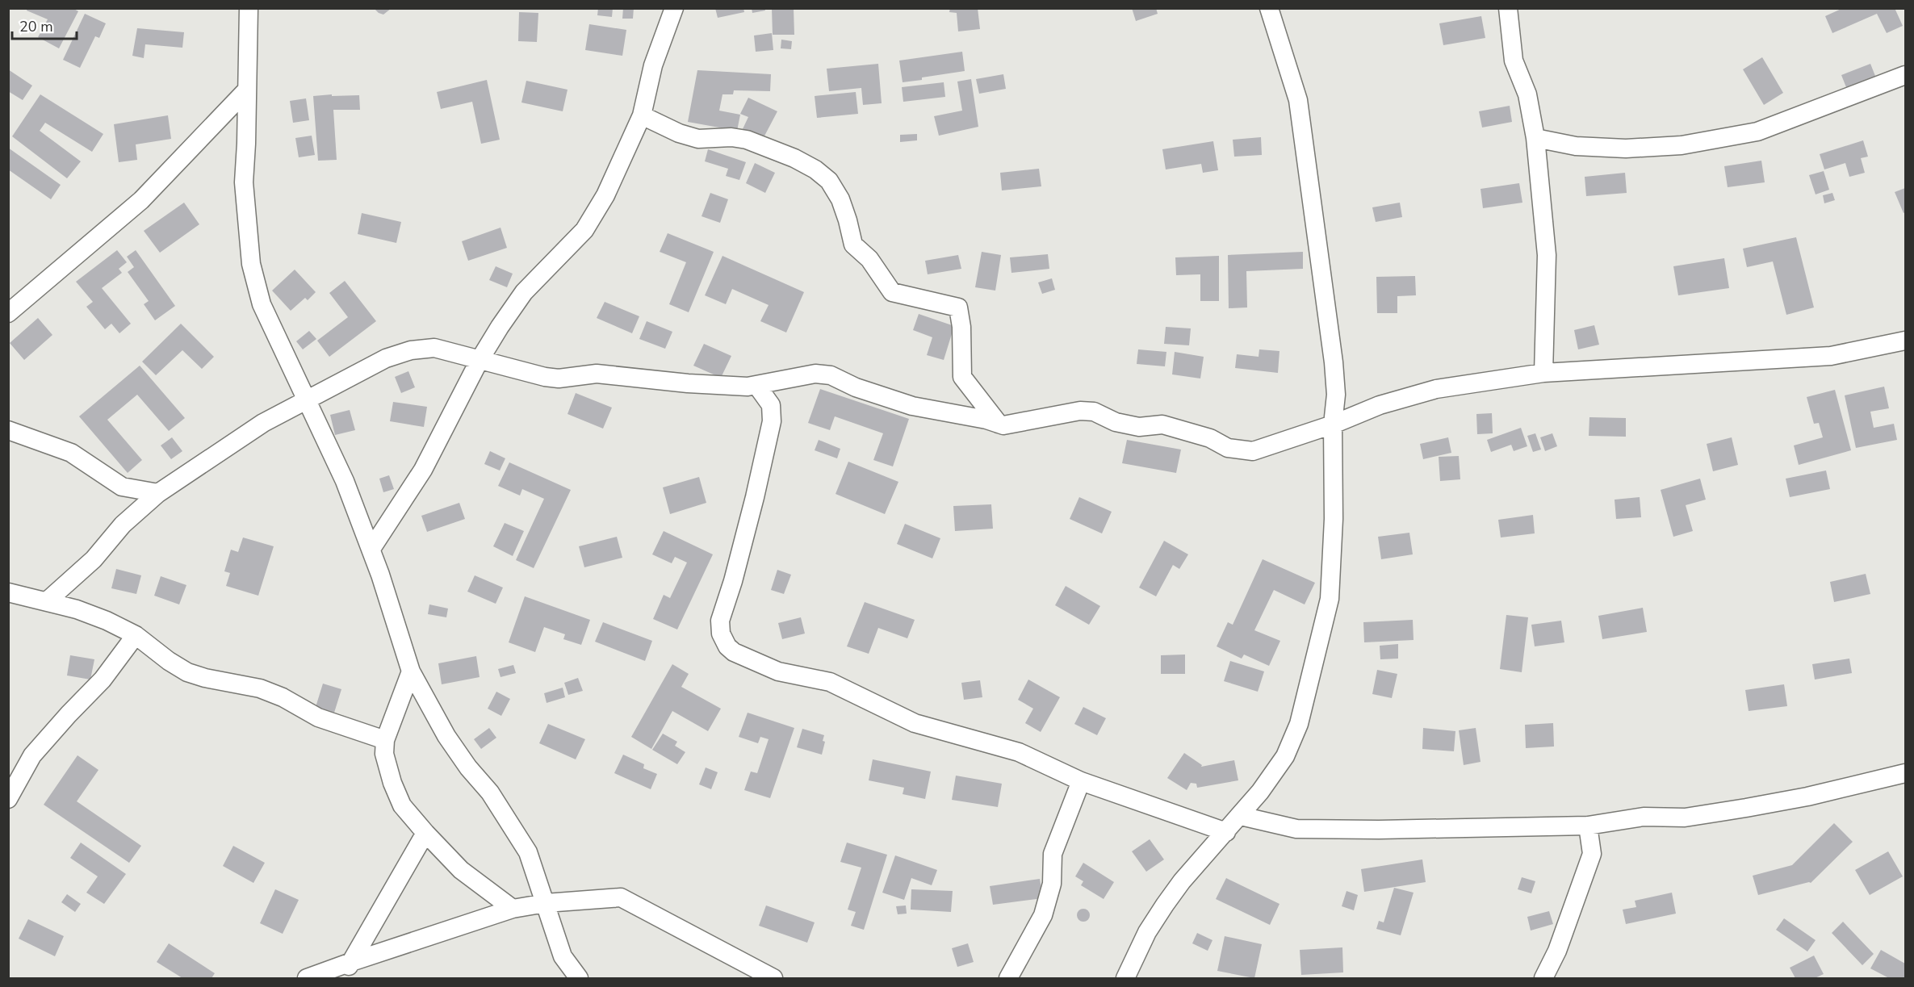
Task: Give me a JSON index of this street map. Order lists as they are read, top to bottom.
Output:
{
  "scale_bar": "20 m"
}
